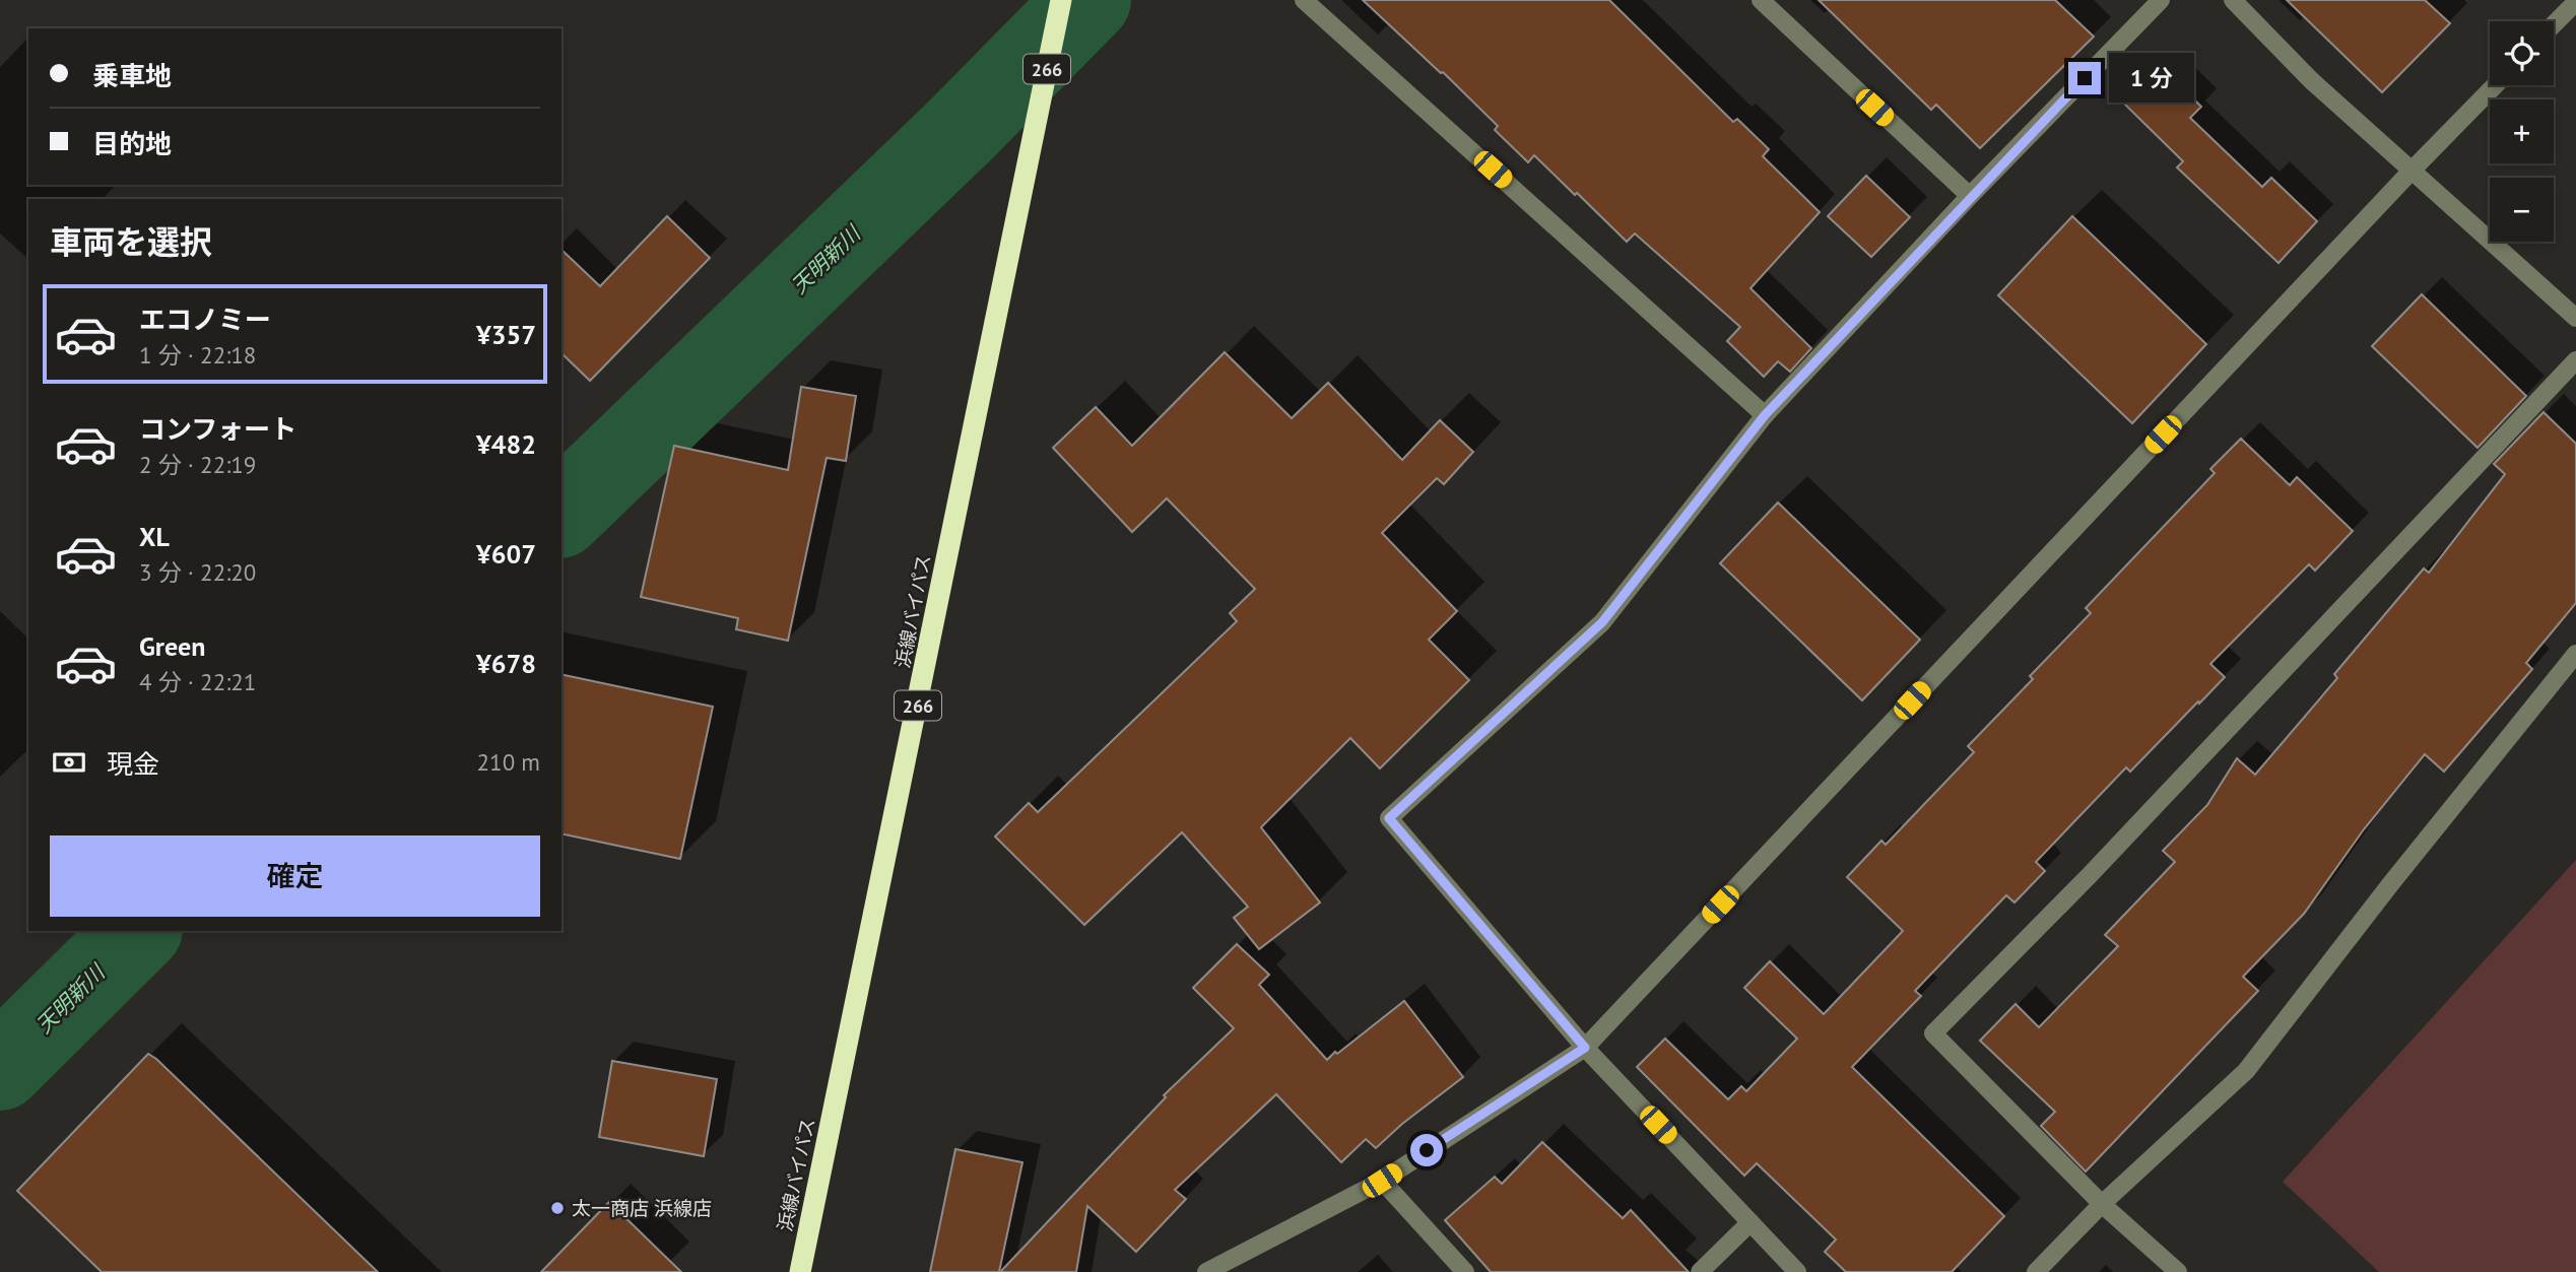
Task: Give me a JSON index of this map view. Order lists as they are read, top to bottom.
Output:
{
  "streets": {
    "highway": ["266", "浜線バイパス"]
  },
  "water": ["天明新川"],
  "places": ["太一商店 浜線店"],
  "page": {
    "map_buttons": ["+", "−"],
    "banner": ["乗車地", "目的地"],
    "bubble": "1 分",
    "heading": "車両を選択",
    "list": [
      {
        "name": "エコノミー",
        "note": "1 分 · 22:18",
        "value": "¥357"
      },
      {
        "name": "コンフォート",
        "note": "2 分 · 22:19",
        "value": "¥482"
      },
      {
        "name": "XL",
        "note": "3 分 · 22:20",
        "value": "¥607"
      },
      {
        "name": "Green",
        "note": "4 分 · 22:21",
        "value": "¥678"
      }
    ],
    "pay": ["現金", "210 m"],
    "buttons": "確定"
  }
}
